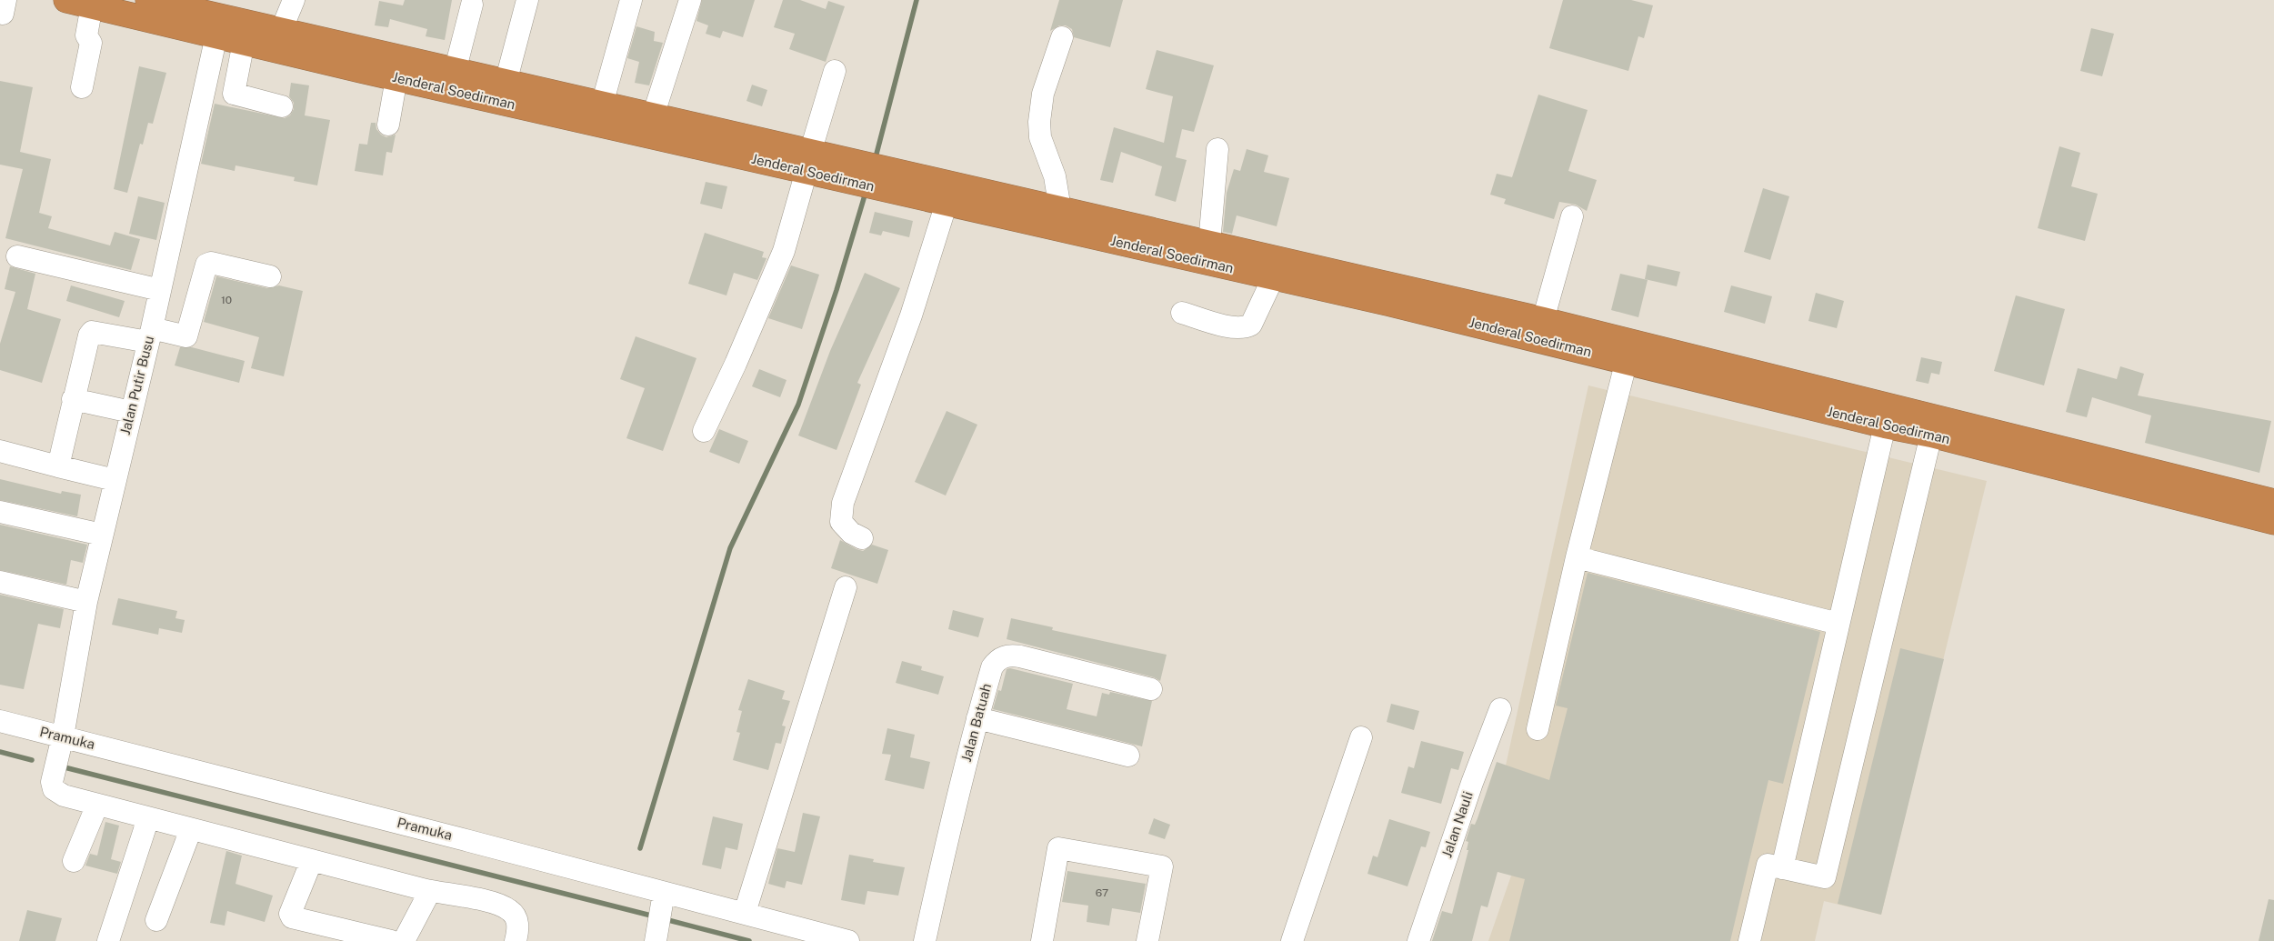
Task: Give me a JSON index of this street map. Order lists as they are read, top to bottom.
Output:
{
  "streets": {
    "highway": ["Jenderal Soedirman"],
    "street": [
      "Jalan Putir Busu",
      "Jalan Batuah",
      "Pramuka",
      "Jalan Nauli"
    ]
  },
  "crossings": [
    ["Jenderal Soedirman", "Jalan Putir Busu"],
    ["Jalan Putir Busu", "Pramuka"]
  ],
  "house_numbers": ["10", "67"]
}
